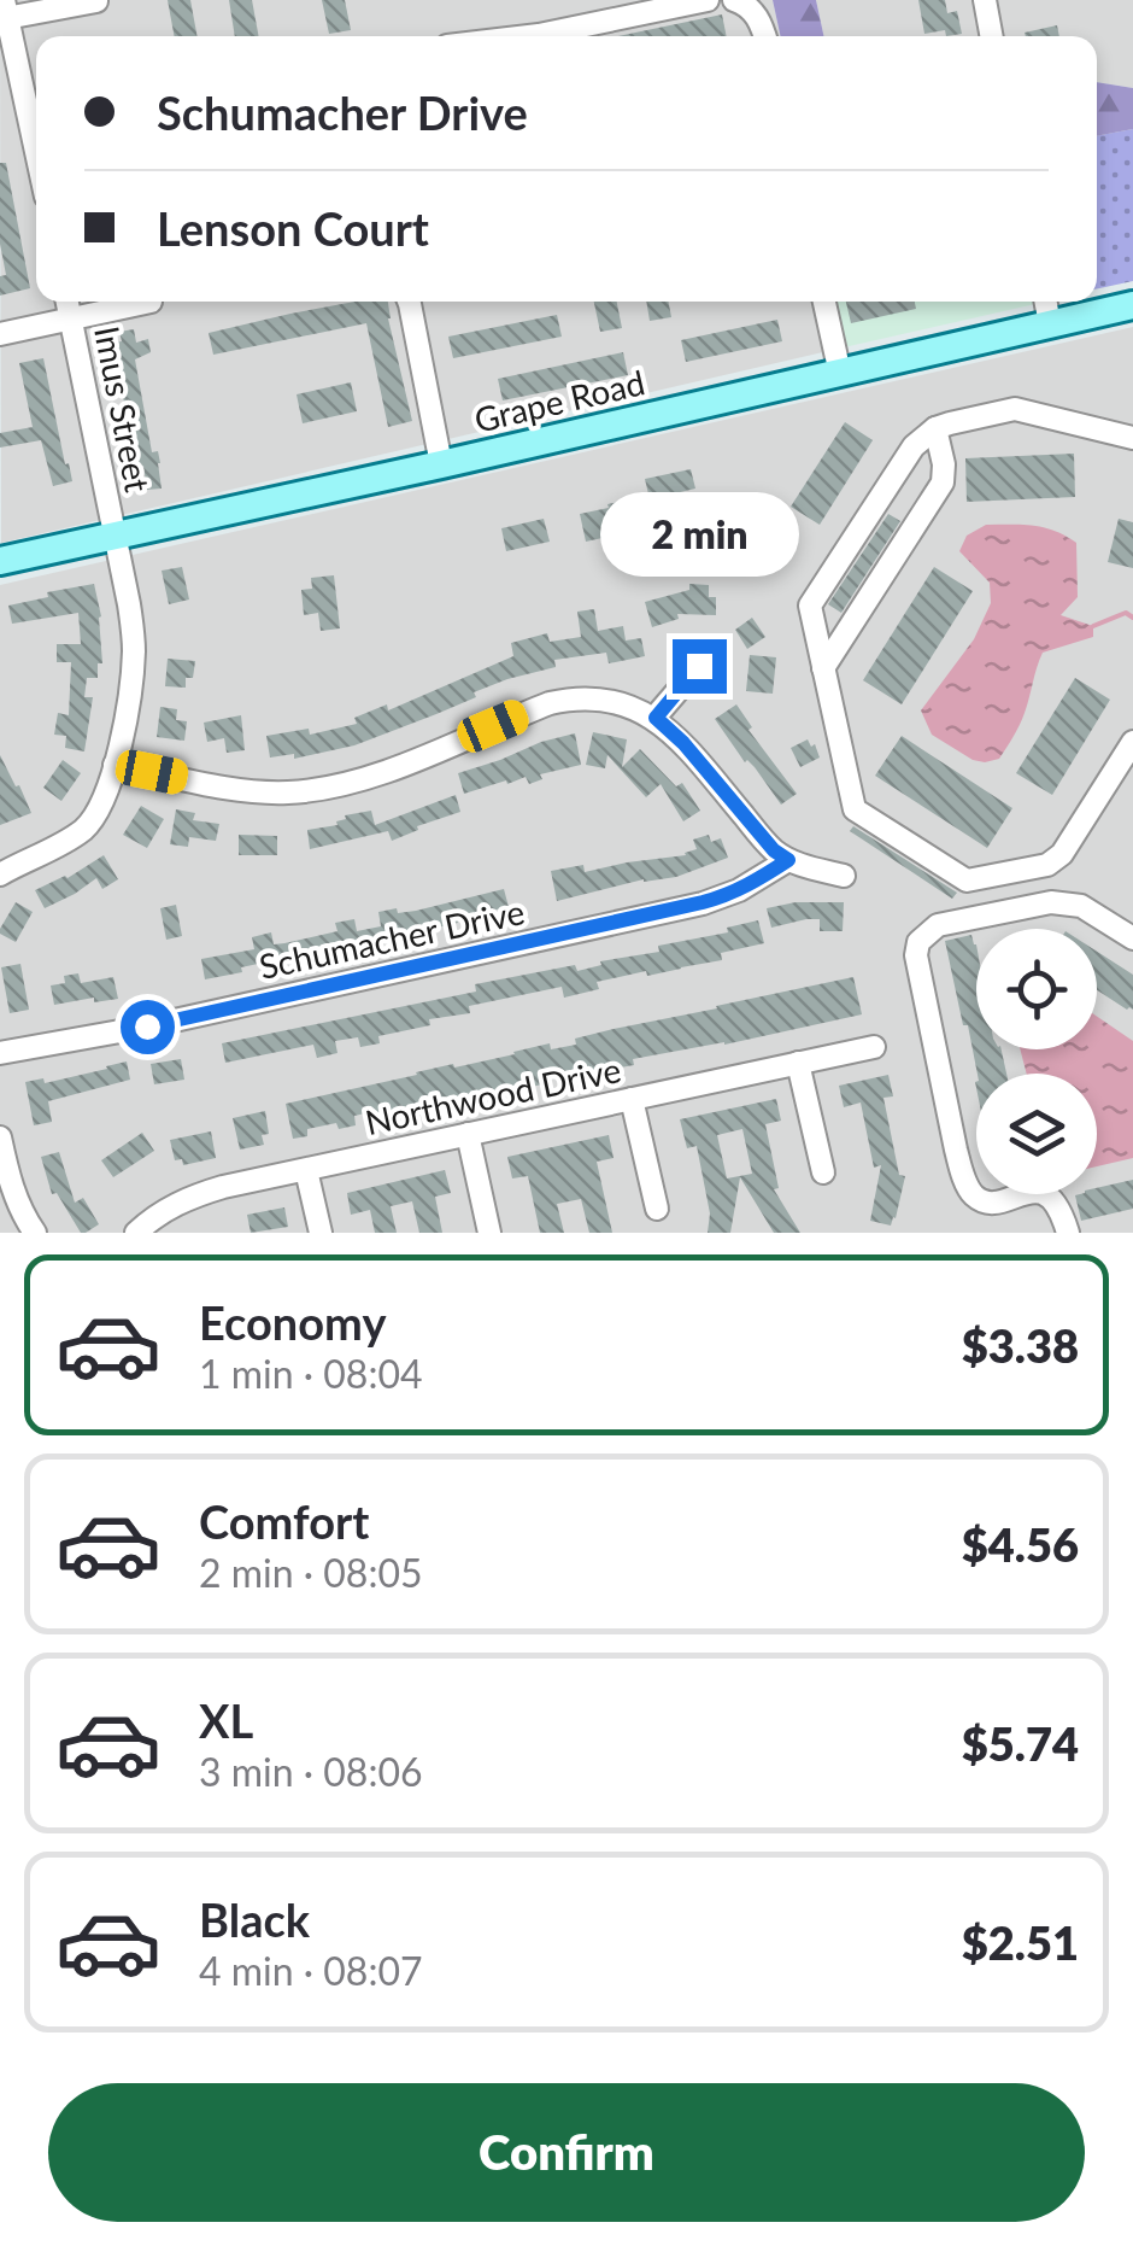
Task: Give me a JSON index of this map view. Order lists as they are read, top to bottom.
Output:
{
  "streets": {
    "main road": ["Grape Road"],
    "street": ["Imus Street", "Schumacher Drive", "Northwood Drive"]
  },
  "crossings": [
    ["Grape Road", "Imus Street"]
  ],
  "page": {
    "banner": ["Schumacher Drive", "Lenson Court"],
    "bubble": "2 min",
    "list": [
      {
        "name": "Economy",
        "note": "1 min · 08:04",
        "value": "$3.38"
      },
      {
        "name": "Comfort",
        "note": "2 min · 08:05",
        "value": "$4.56"
      },
      {
        "name": "XL",
        "note": "3 min · 08:06",
        "value": "$5.74"
      },
      {
        "name": "Black",
        "note": "4 min · 08:07",
        "value": "$2.51"
      }
    ],
    "buttons": "Confirm"
  }
}
